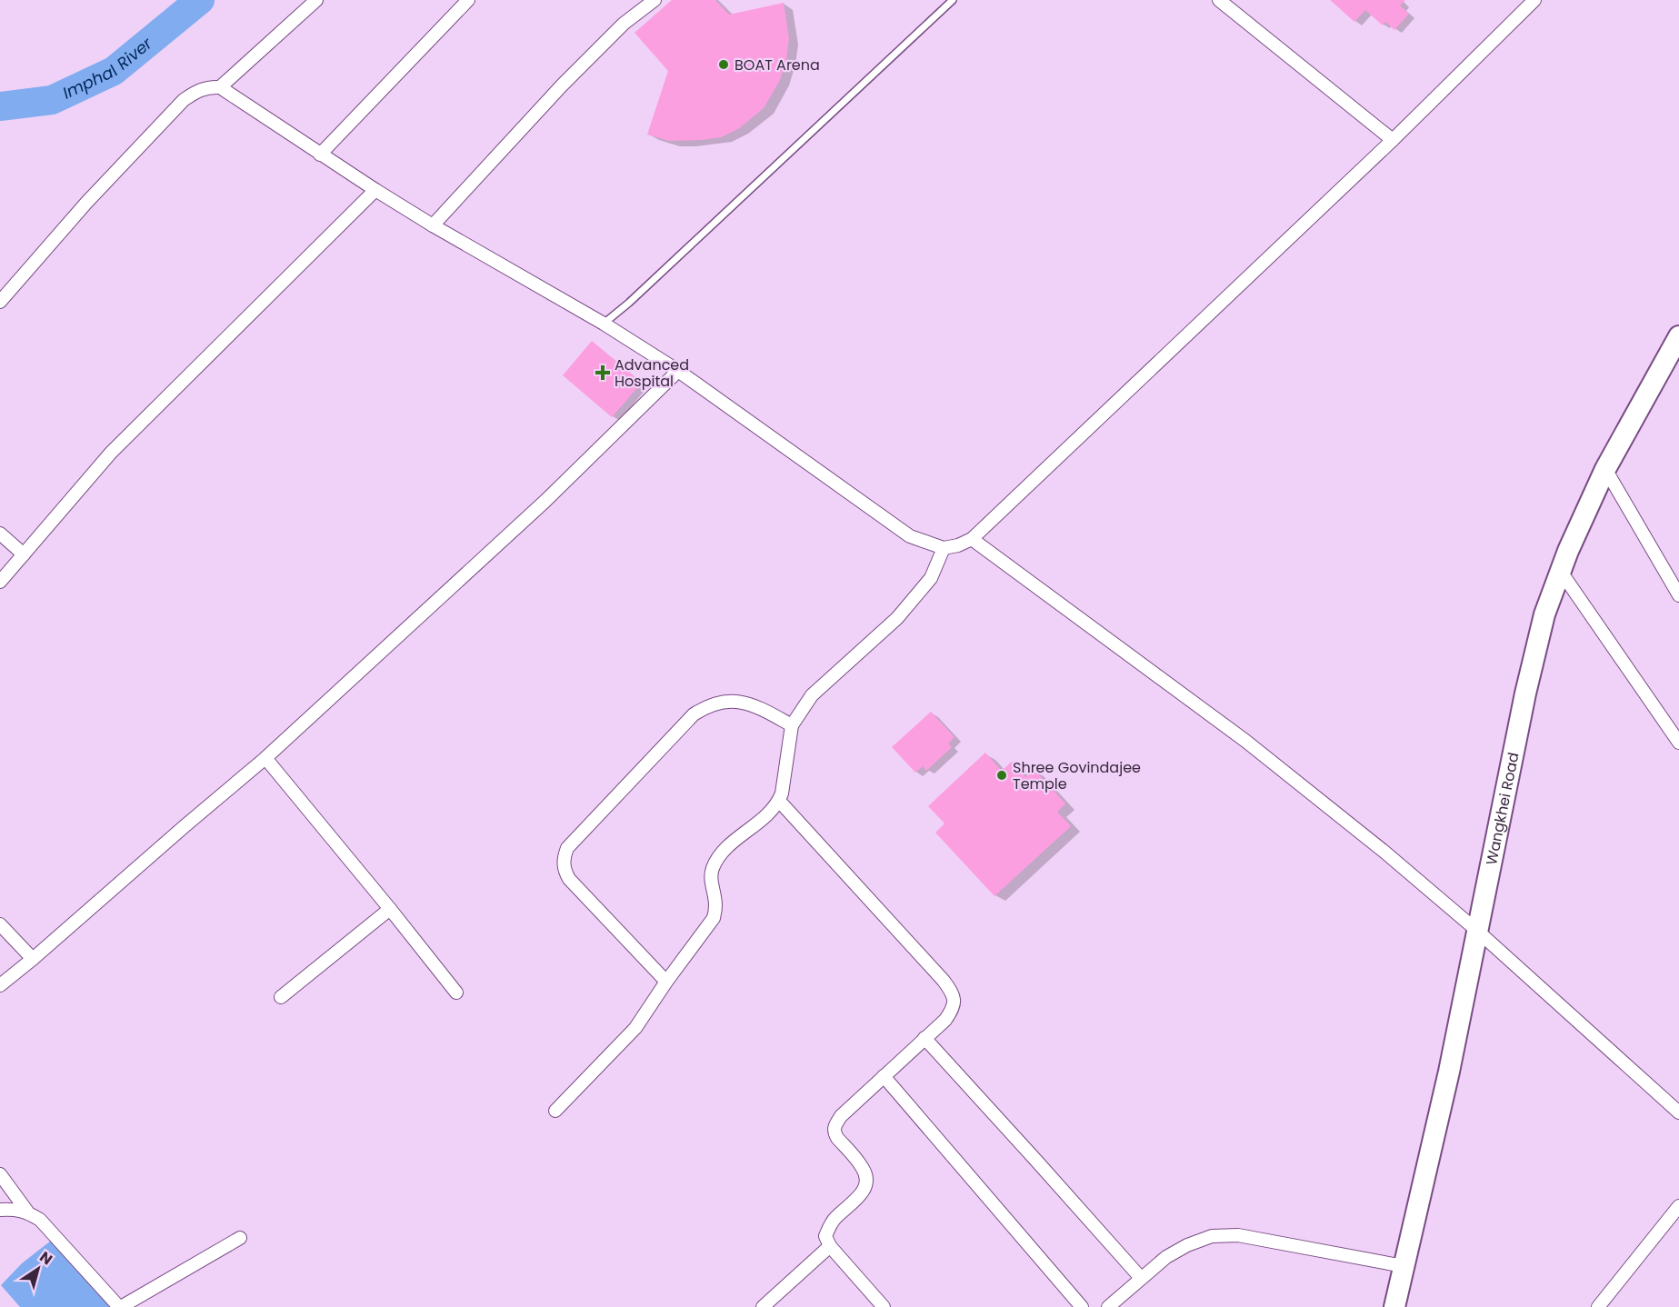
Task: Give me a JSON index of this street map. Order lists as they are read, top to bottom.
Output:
{
  "streets": {
    "main road": ["Wangkhei Road"]
  },
  "water": ["Imphal River"],
  "places": {
    "other": ["BOAT Arena", "Shree Govindajee Temple"],
    "health": ["Advanced Hospital"]
  },
  "north": "top right"
}
